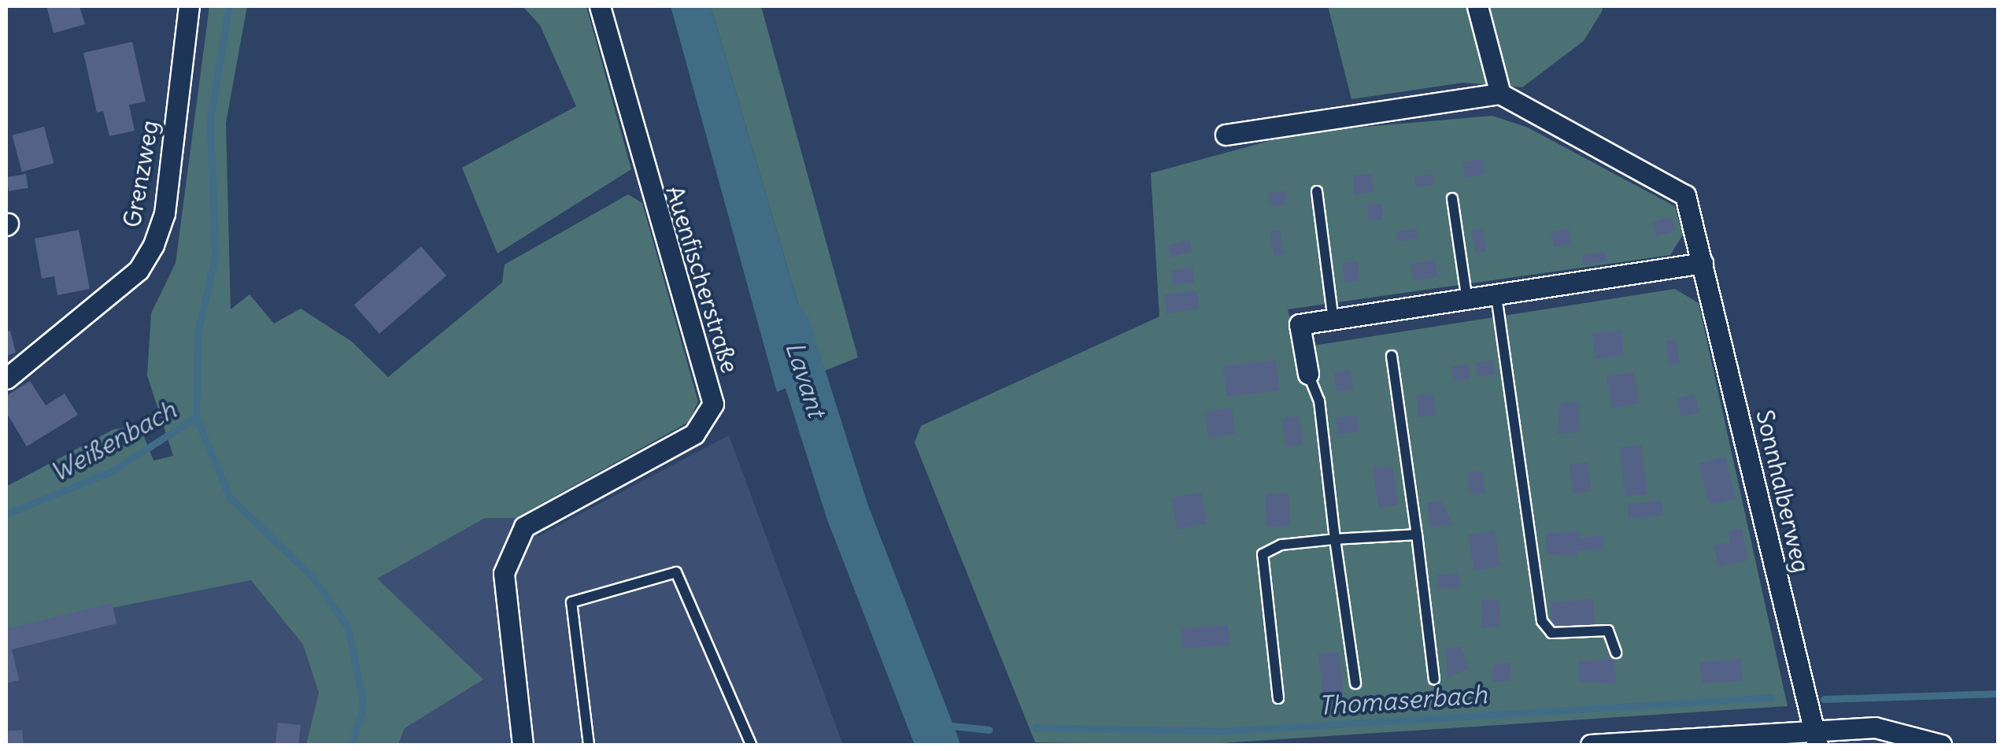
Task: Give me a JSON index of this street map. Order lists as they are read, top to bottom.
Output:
{
  "streets": {
    "street": ["Grenzweg", "Auenfischerstraße", "Sonnhalberweg"]
  },
  "water": ["Lavant", "Weißenbach", "Thomaserbach"]
}
